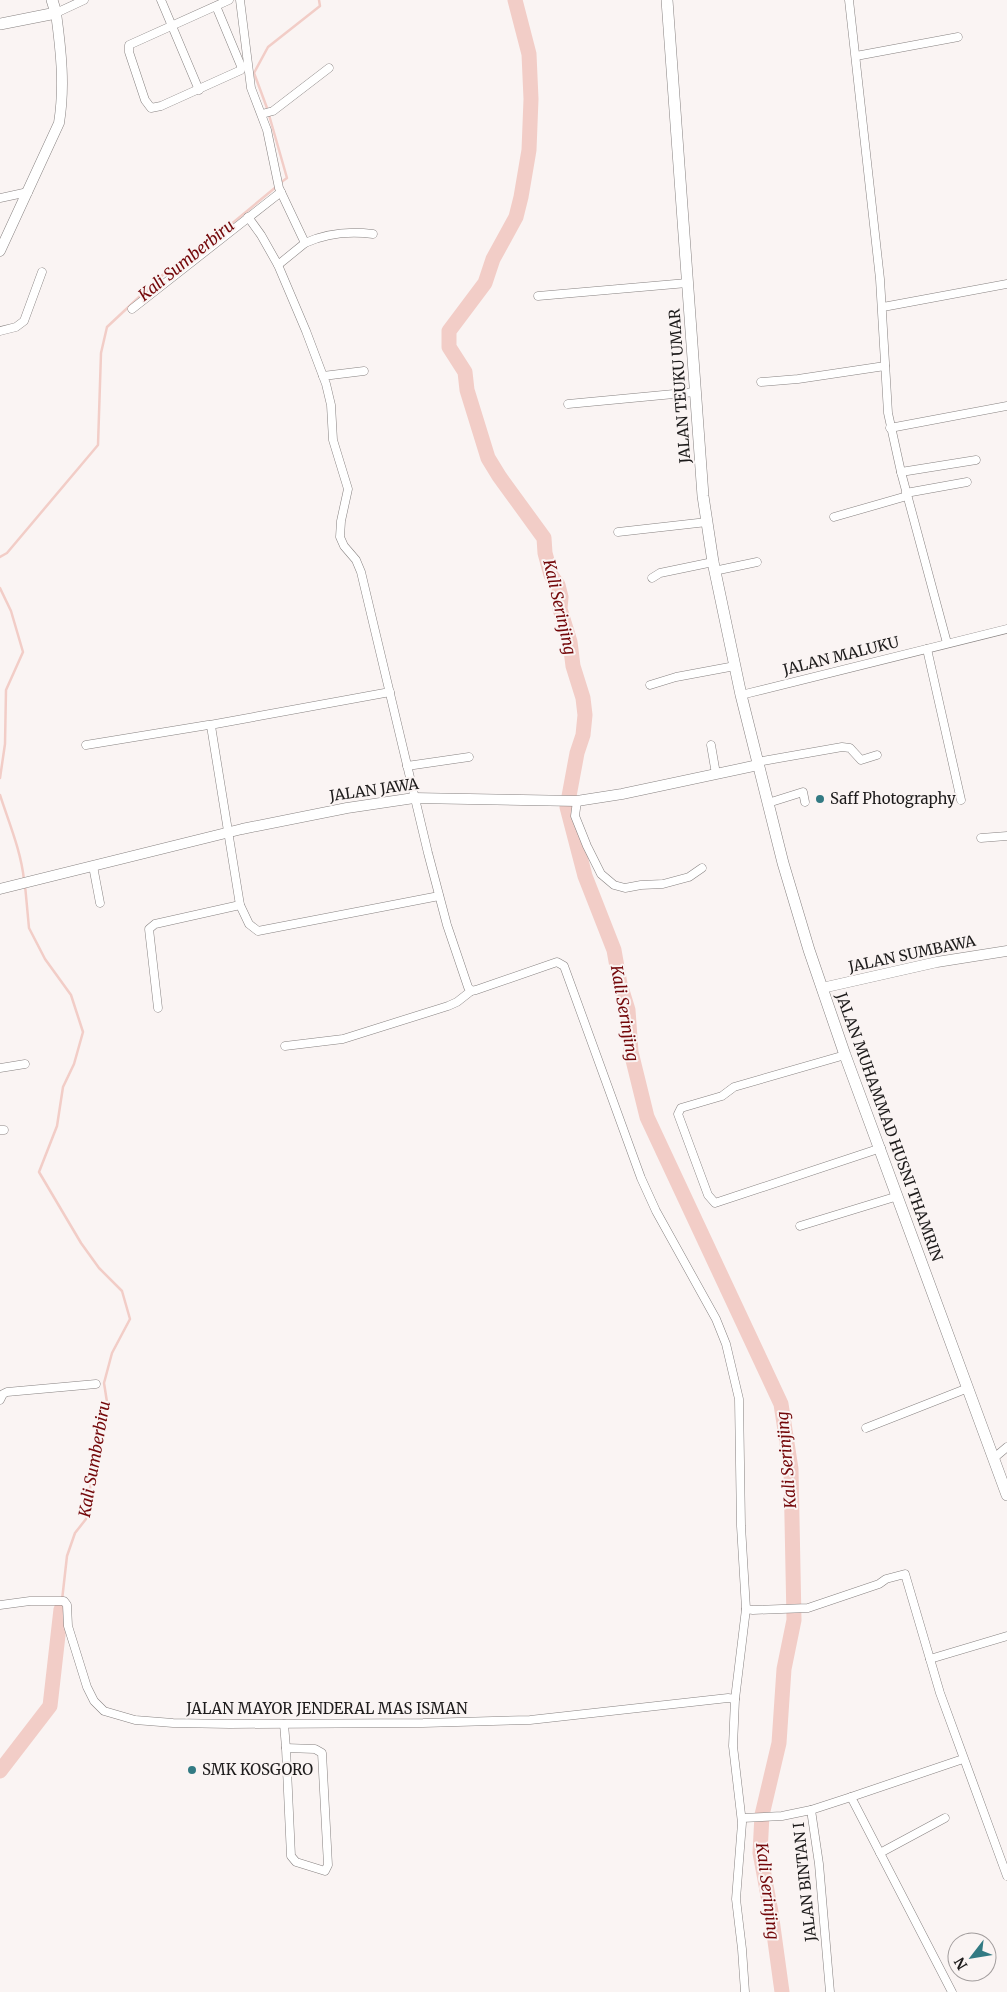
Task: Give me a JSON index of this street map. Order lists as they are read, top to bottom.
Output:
{
  "streets": {
    "main road": ["JALAN TEUKU UMAR", "JALAN MUHAMMAD HUSNI THAMRIN"],
    "street": [
      "JALAN MALUKU",
      "JALAN JAWA",
      "JALAN SUMBAWA",
      "JALAN MAYOR JENDERAL MAS ISMAN",
      "JALAN BINTAN I"
    ]
  },
  "crossings": [
    ["JALAN TEUKU UMAR", "JALAN MALUKU"],
    ["JALAN TEUKU UMAR", "JALAN JAWA"],
    ["JALAN TEUKU UMAR", "JALAN MUHAMMAD HUSNI THAMRIN"],
    ["JALAN JAWA", "JALAN MUHAMMAD HUSNI THAMRIN"],
    ["JALAN SUMBAWA", "JALAN MUHAMMAD HUSNI THAMRIN"]
  ],
  "water": ["Kali Sumberbiru", "Kali Serinjing"],
  "places": ["Saff Photography", "SMK KOSGORO"],
  "north": "bottom left"
}
